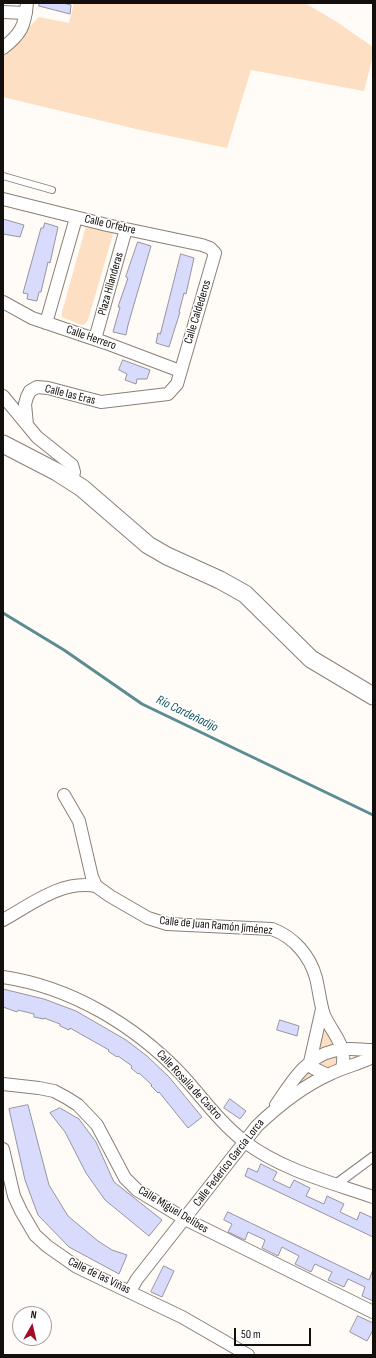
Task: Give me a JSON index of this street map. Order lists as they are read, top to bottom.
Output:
{
  "streets": {
    "street": [
      "Calle Orfebre",
      "Plaza Hilanderas",
      "Calle Caldederos",
      "Calle Herrero",
      "Calle las Eras",
      "Calle de Juan Ramón Jiménez",
      "Calle Rosalía de Castro",
      "Calle Federico García Lorca",
      "Calle Miguel Delibes",
      "Calle de las Viñas"
    ]
  },
  "crossings": [
    ["Calle Orfebre", "Plaza Hilanderas"],
    ["Calle Orfebre", "Calle Caldederos"],
    ["Plaza Hilanderas", "Calle Herrero"],
    ["Calle Caldederos", "Calle Herrero"],
    ["Calle Caldederos", "Calle las Eras"],
    ["Calle Herrero", "Calle las Eras"],
    ["Calle de Juan Ramón Jiménez", "Calle Federico García Lorca"],
    ["Calle Rosalía de Castro", "Calle Federico García Lorca"],
    ["Calle Federico García Lorca", "Calle Miguel Delibes"],
    ["Calle Federico García Lorca", "Calle de las Viñas"]
  ],
  "water": ["Río Cardeñadijo"],
  "scale_bar": "50 m",
  "north": "top"
}
